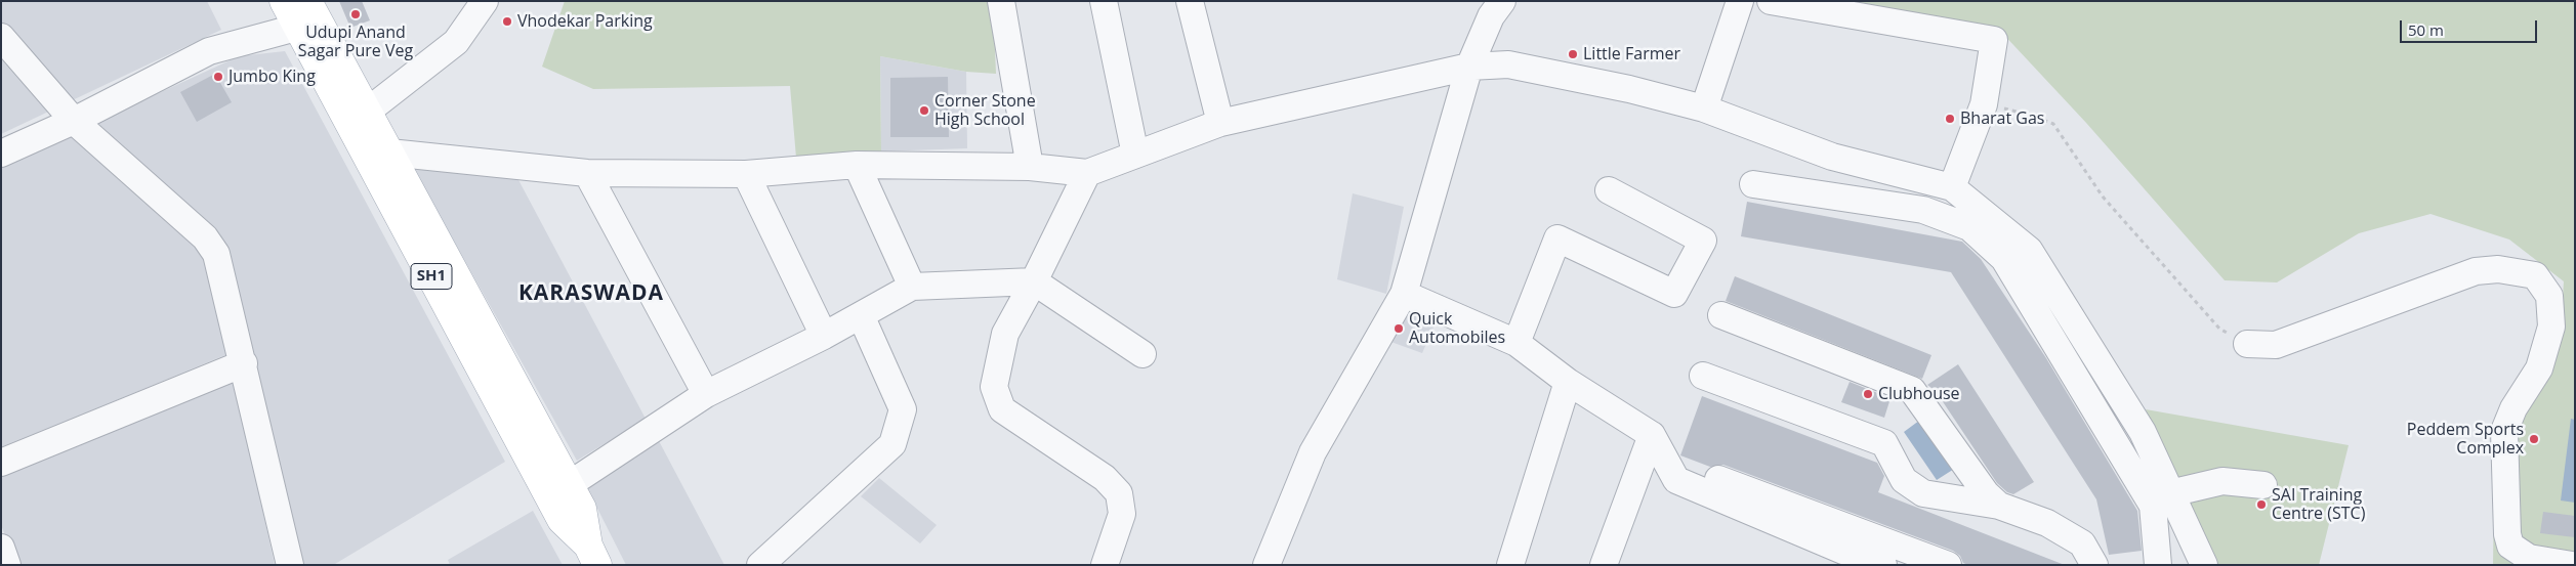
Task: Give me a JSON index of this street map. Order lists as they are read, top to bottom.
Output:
{
  "streets": {
    "main road": ["SH1"]
  },
  "districts": ["KARASWADA"],
  "places": [
    "Udupi Anand Sagar Pure Veg",
    "Vhodekar Parking",
    "Little Farmer",
    "Jumbo King",
    "Corner Stone High School",
    "Bharat Gas",
    "Quick Automobiles",
    "Clubhouse",
    "Peddem Sports Complex",
    "SAI Training Centre (STC)"
  ],
  "scale_bar": "50 m"
}
